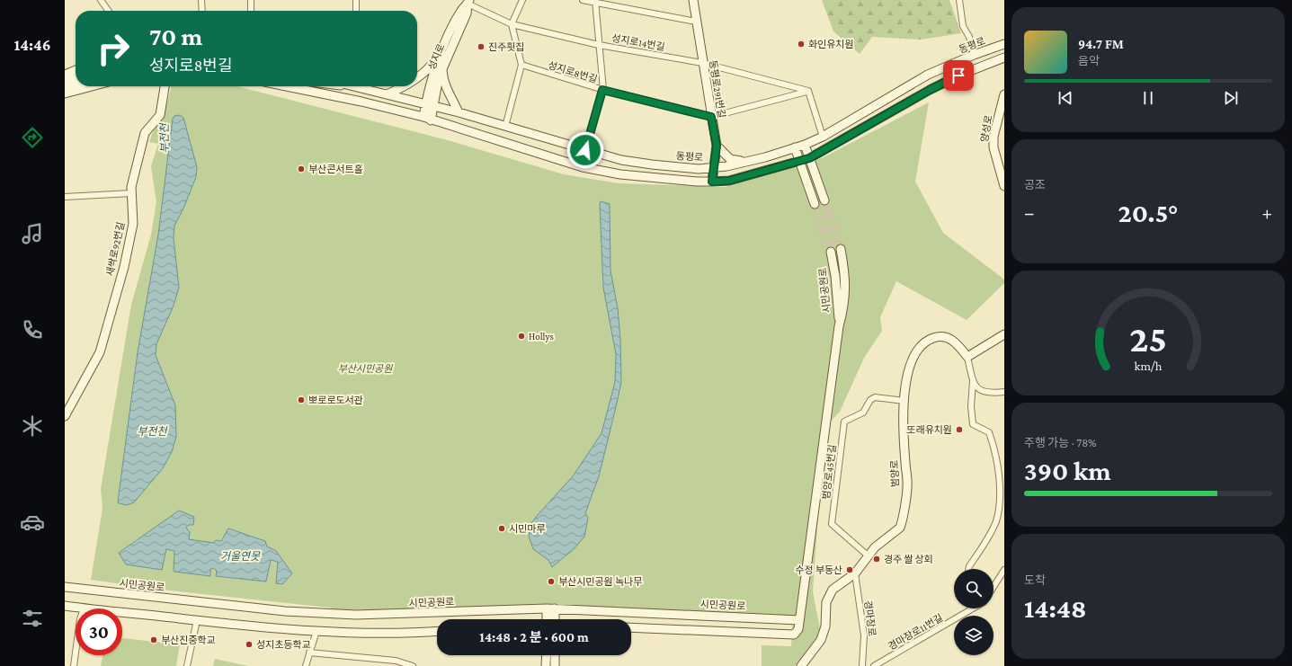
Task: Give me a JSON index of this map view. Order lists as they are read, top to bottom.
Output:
{
  "streets": {
    "main road": [
      "동평로",
      "성지로",
      "동평로291번길",
      "양성로",
      "새싹로92번길",
      "시민공원로",
      "범양로"
    ],
    "street": [
      "성지로14번길",
      "성지로8번길",
      "범양로45번길",
      "경마장로",
      "경마장로11번길"
    ]
  },
  "crossings": [
    ["성지로14번길", "성지로"],
    ["성지로14번길", "성지로8번길"],
    ["성지로14번길", "동평로291번길"],
    ["동평로", "성지로"],
    ["동평로", "동평로291번길"],
    ["성지로8번길", "동평로291번길"],
    ["범양로45번길", "범양로"],
    ["범양로", "경마장로"]
  ],
  "water": ["부전천", "거울연못"],
  "parks": ["부산시민공원"],
  "places": [
    "화인유치원",
    "진주횟집",
    "부산콘서트홀",
    "Hollys",
    "뽀로로도서관",
    "또래유치원",
    "시민마루",
    "경주 쌀 상회",
    "수정 부동산",
    "부산시민공원 녹나무",
    "부산진중학교",
    "성지초등학교"
  ],
  "page": {
    "tabs": "14:46",
    "turn": ["70 m", "성지로8번길"],
    "song": ["94.7 FM", "음악"],
    "tile": [
      "공조",
      ["주행 가능 · 78%", "390 km"],
      ["도착", "14:48"]
    ],
    "heat": ["−", "20.5°", "+"],
    "limit": "30",
    "trip": "14:48 · 2 분 · 600 m",
    "gauge": ["25", "km/h"]
  }
}
